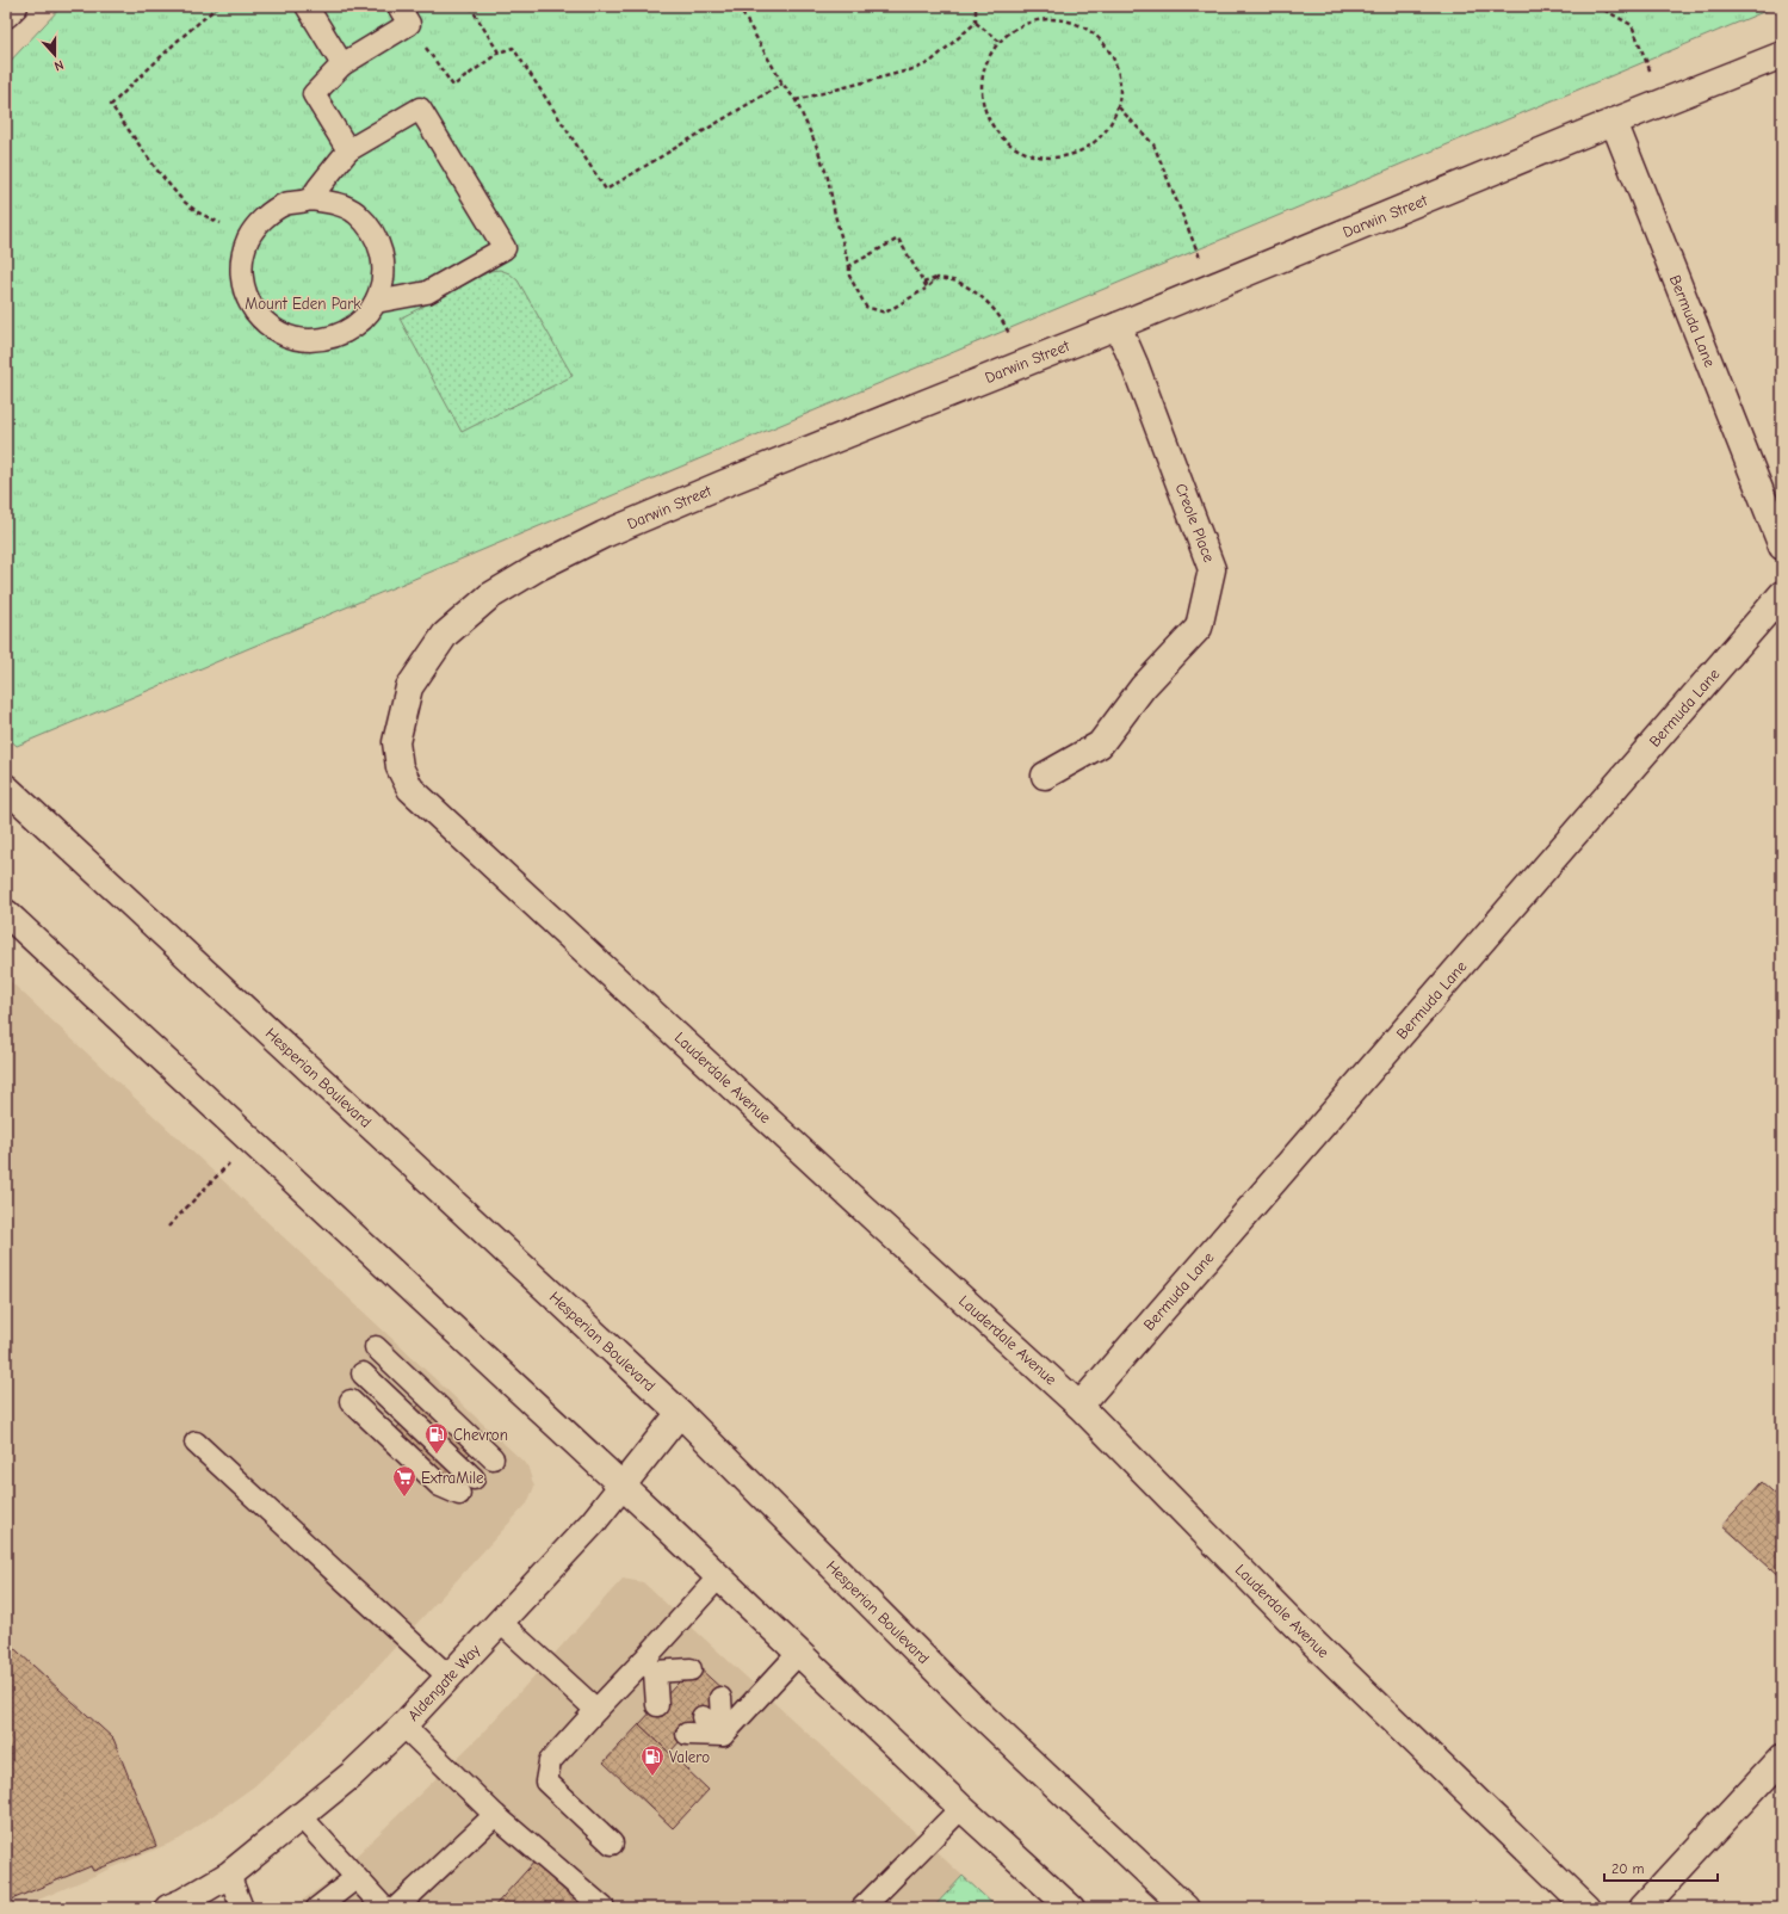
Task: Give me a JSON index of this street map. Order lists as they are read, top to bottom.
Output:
{
  "streets": {
    "street": [
      "Darwin Street",
      "Bermuda Lane",
      "Creole Place",
      "Hesperian Boulevard",
      "Lauderdale Avenue",
      "Aldengate Way"
    ]
  },
  "crossings": [
    ["Darwin Street", "Bermuda Lane"],
    ["Darwin Street", "Creole Place"],
    ["Darwin Street", "Lauderdale Avenue"],
    ["Bermuda Lane", "Lauderdale Avenue"],
    ["Hesperian Boulevard", "Aldengate Way"]
  ],
  "parks": ["Mount Eden Park"],
  "places": {
    "fuel station": ["Chevron", "Valero"],
    "supermarket": ["ExtraMile"]
  },
  "scale_bar": "20 m",
  "north": "bottom"
}
